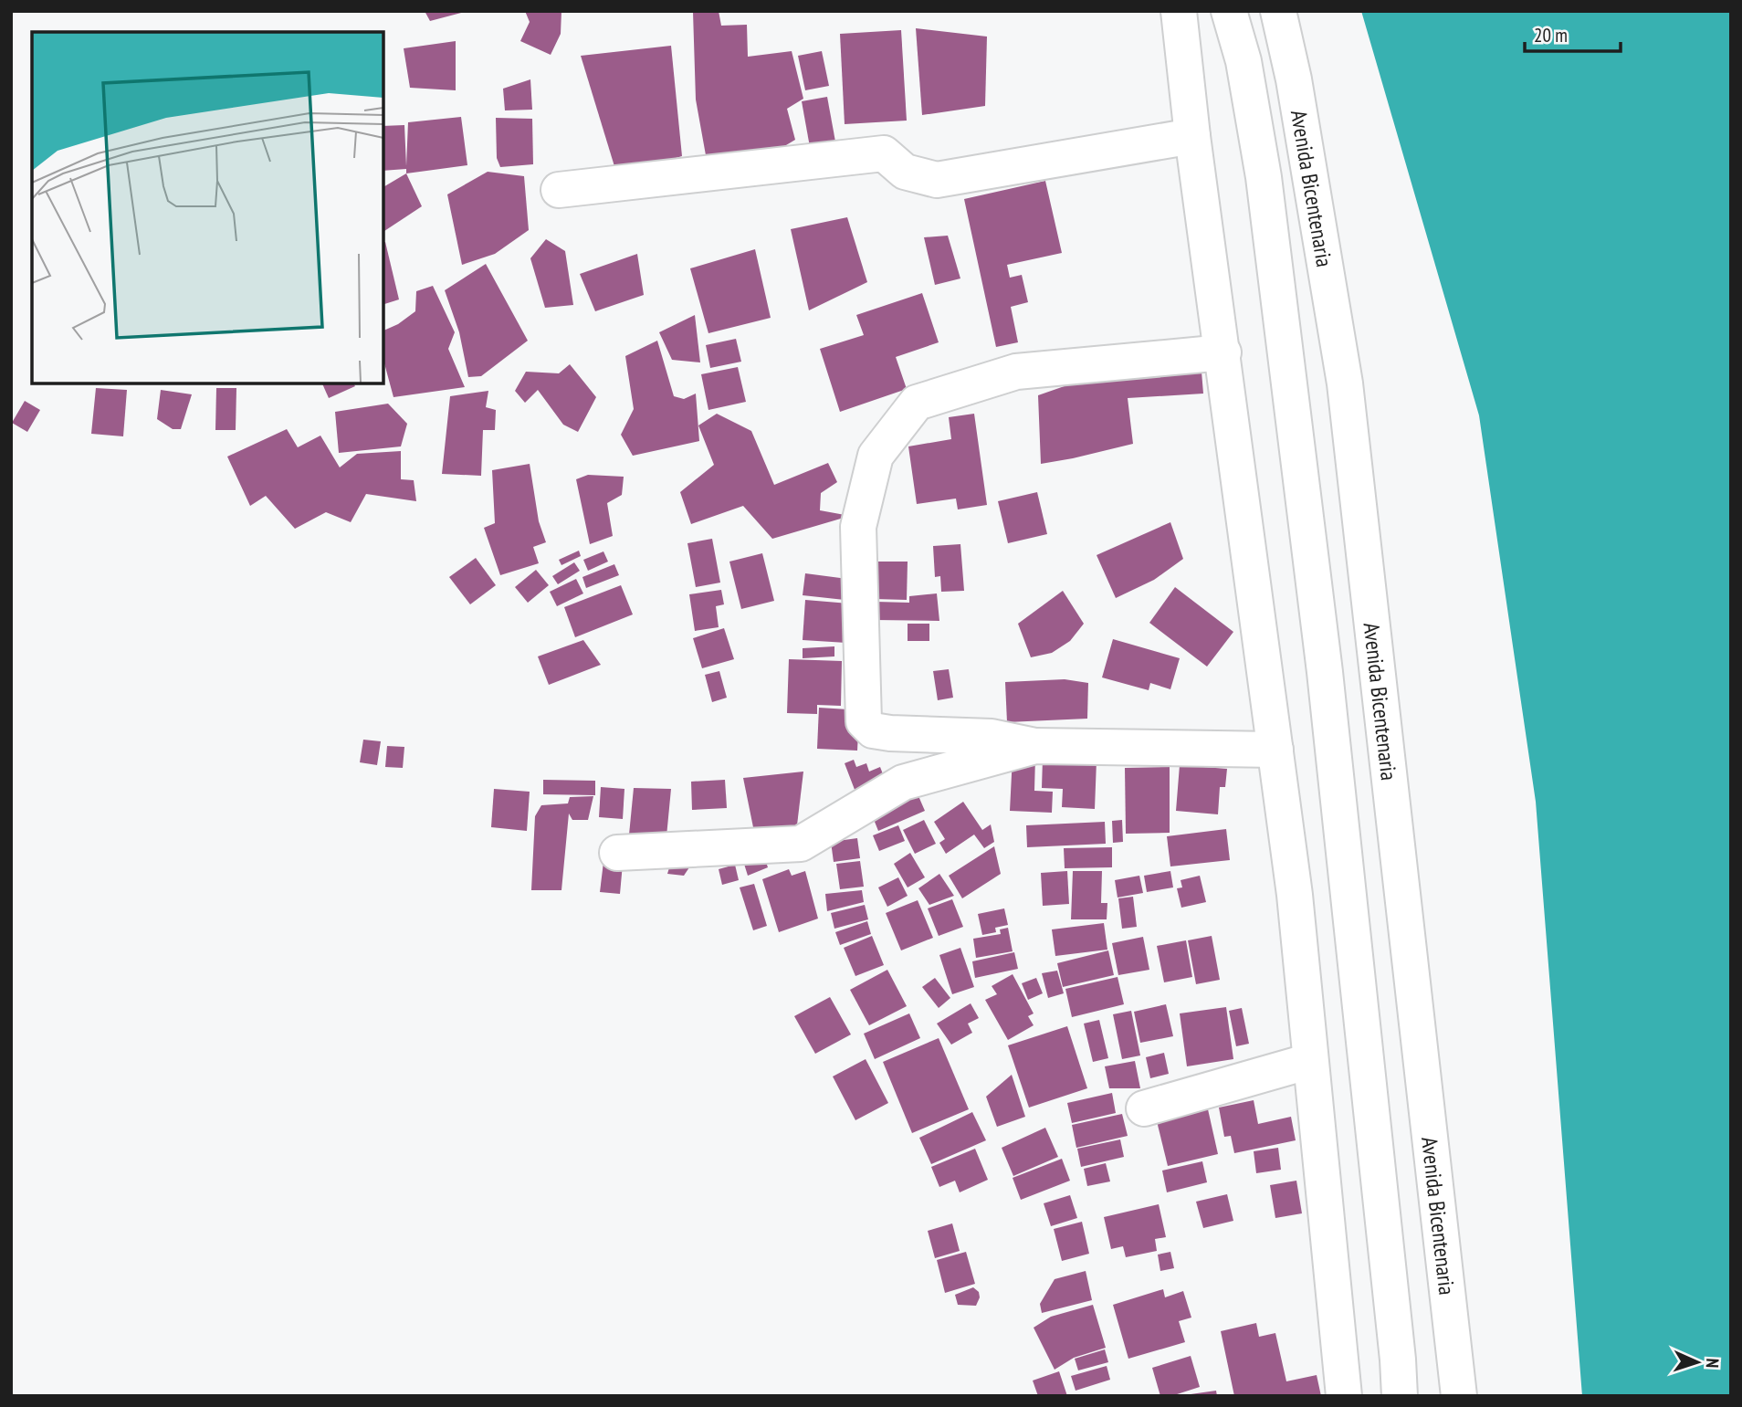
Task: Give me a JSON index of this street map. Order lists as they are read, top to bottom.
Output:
{
  "streets": {
    "street": ["Avenida Bicentenaria"]
  },
  "scale_bar": "20 m",
  "north": "right"
}
